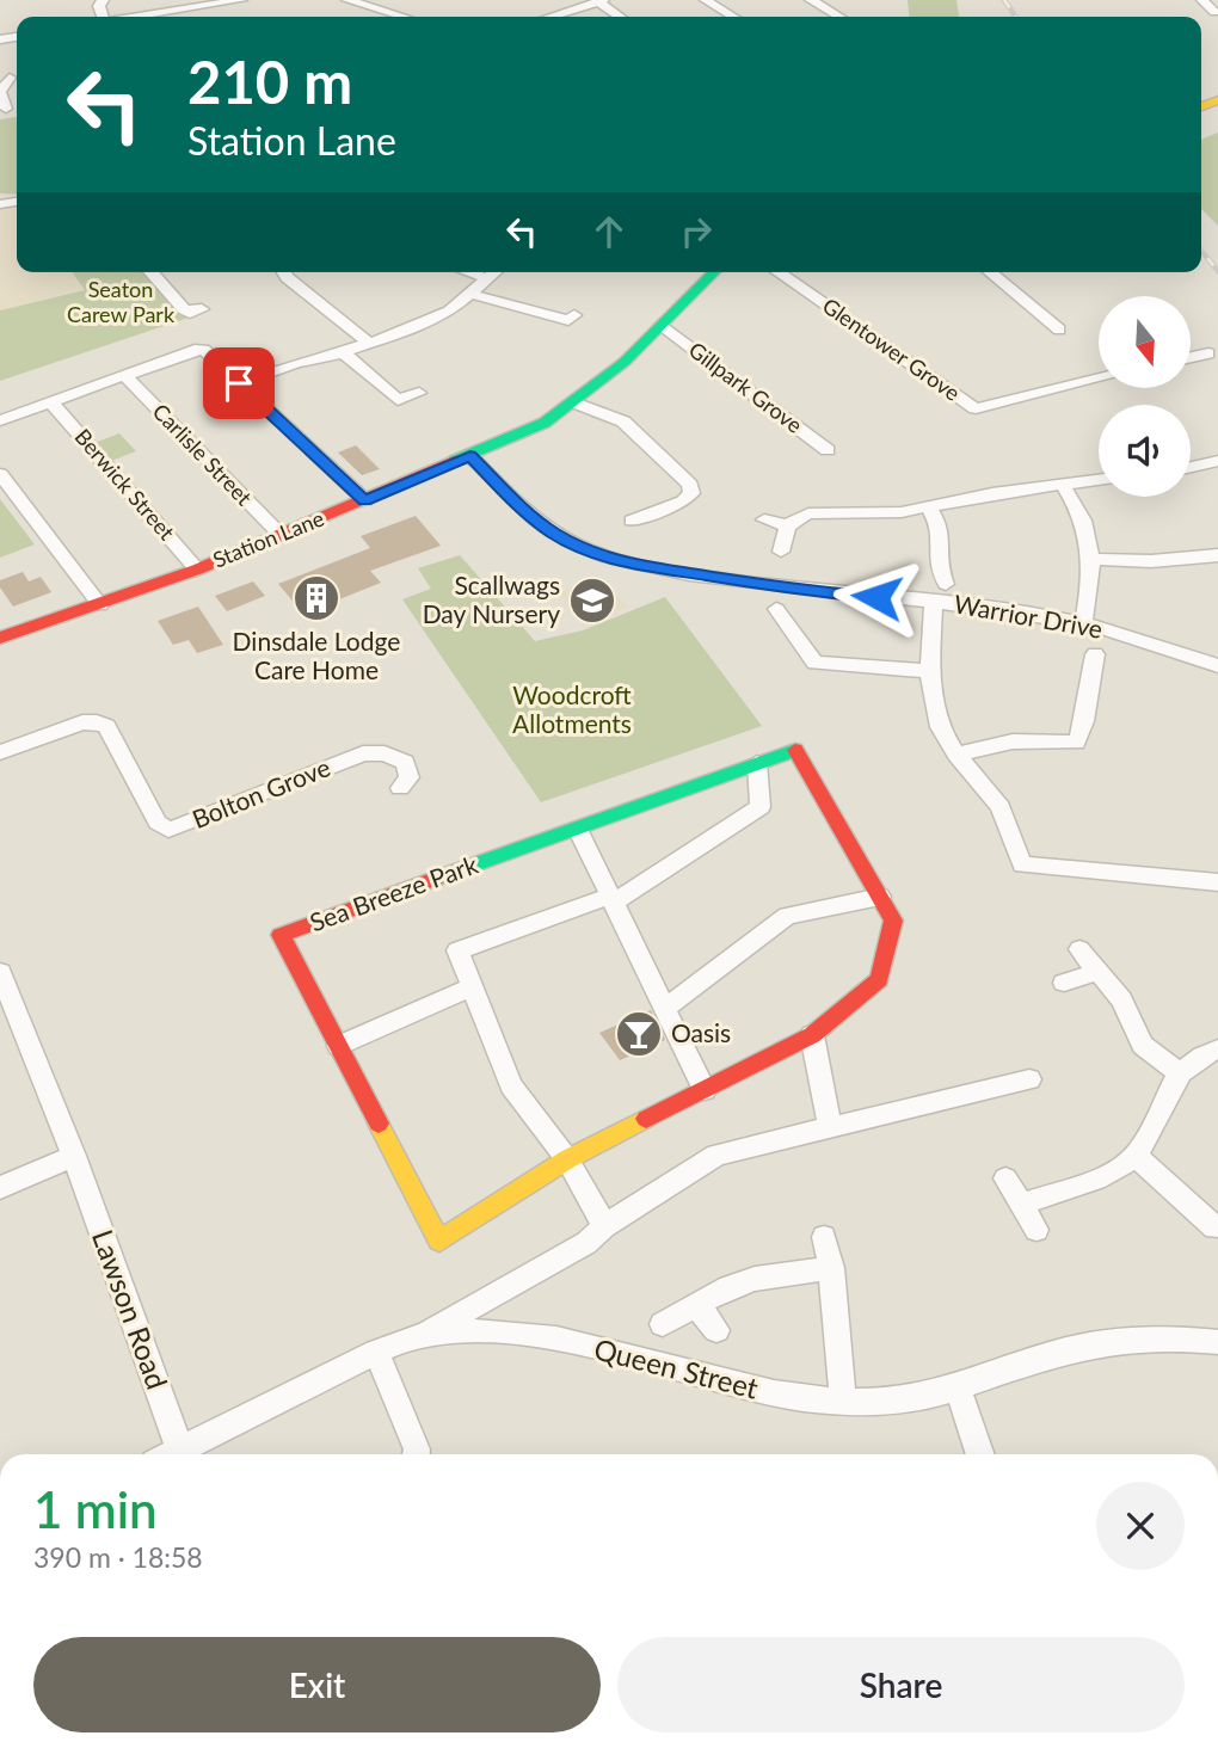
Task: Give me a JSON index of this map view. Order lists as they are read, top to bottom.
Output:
{
  "streets": {
    "street": [
      "Glentower Grove",
      "Gillpark Grove",
      "Carlisle Street",
      "Berwick Street",
      "Station Lane",
      "Warrior Drive",
      "Bolton Grove",
      "Sea Breeze Park",
      "Lawson Road",
      "Queen Street"
    ]
  },
  "crossings": [
    ["Gillpark Grove", "Station Lane"],
    ["Carlisle Street", "Station Lane"],
    ["Berwick Street", "Station Lane"],
    ["Station Lane", "Warrior Drive"]
  ],
  "parks": ["Seaton Carew Park", "Woodcroft Allotments"],
  "places": {
    "building": ["Dinsdale Lodge Care Home"],
    "school or university": ["Scallwags Day Nursery"],
    "bar": ["Oasis"]
  },
  "north": "bottom",
  "page": {
    "turn": ["210 m", "Station Lane"],
    "heading": ["1 min", "390 m · 18:58"],
    "buttons": ["Exit", "Share"]
  }
}
